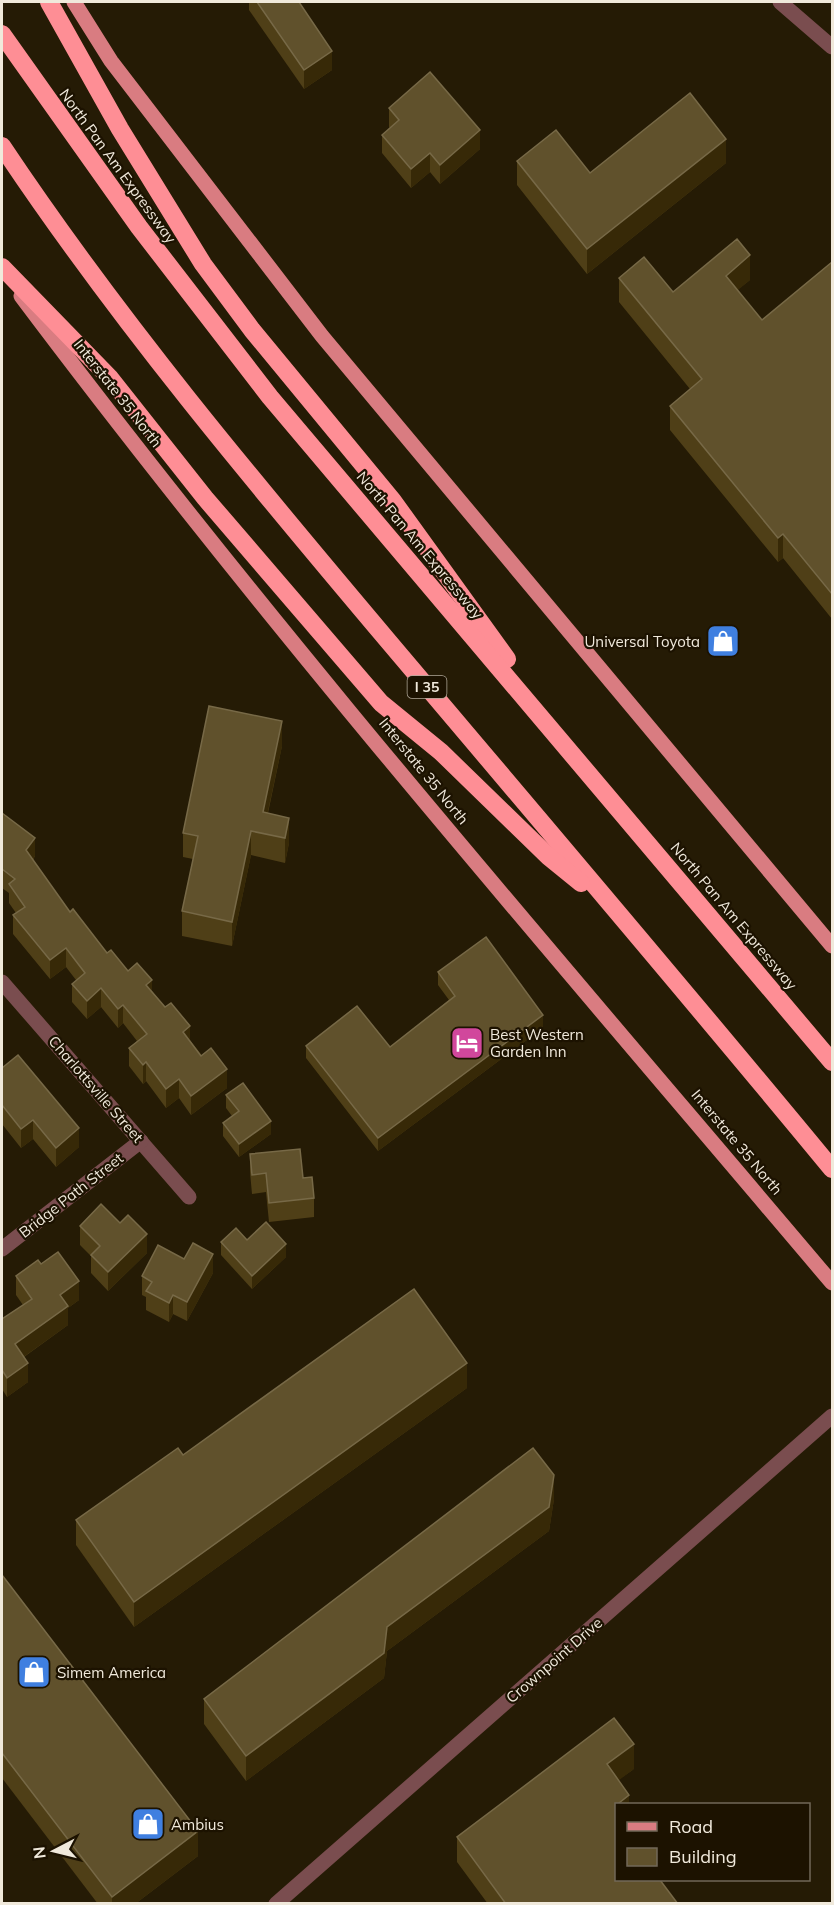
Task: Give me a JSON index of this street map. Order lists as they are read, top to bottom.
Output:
{
  "streets": {
    "highway": ["North Pan Am Expressway", "I 35"],
    "main road": ["Interstate 35 North"],
    "street": ["Charlottsville Street", "Bridge Path Street", "Crownpoint Drive"]
  },
  "crossings": [
    ["Charlottsville Street", "Bridge Path Street"]
  ],
  "places": {
    "shop": ["Universal Toyota", "Simem America", "Ambius"],
    "hotel": ["Best Western Garden Inn"]
  },
  "legend": ["Road", "Building"],
  "north": "left"
}
